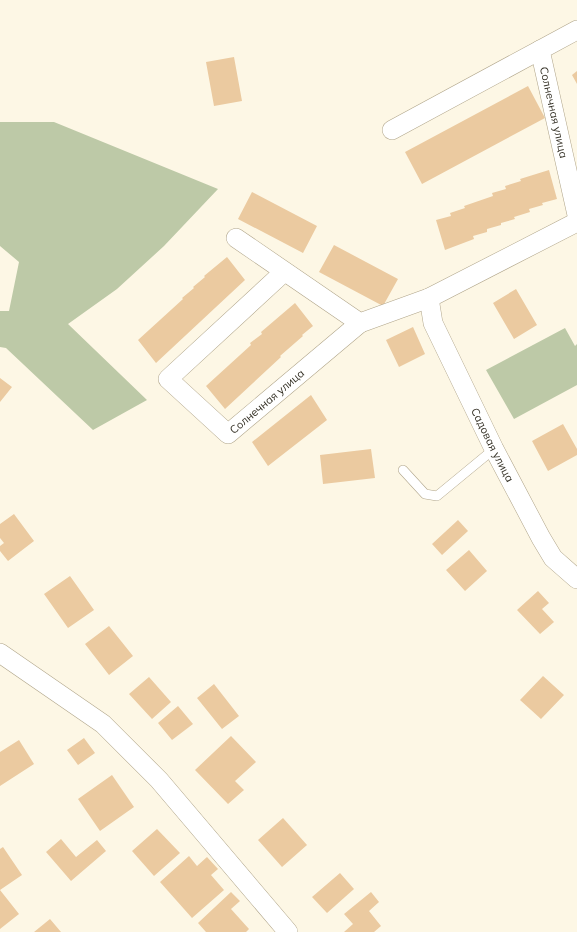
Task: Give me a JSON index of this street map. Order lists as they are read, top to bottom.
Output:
{
  "streets": {
    "street": ["Солнечная улица", "Садовая улица"]
  },
  "crossings": [
    ["Солнечная улица", "Садовая улица"]
  ]
}
